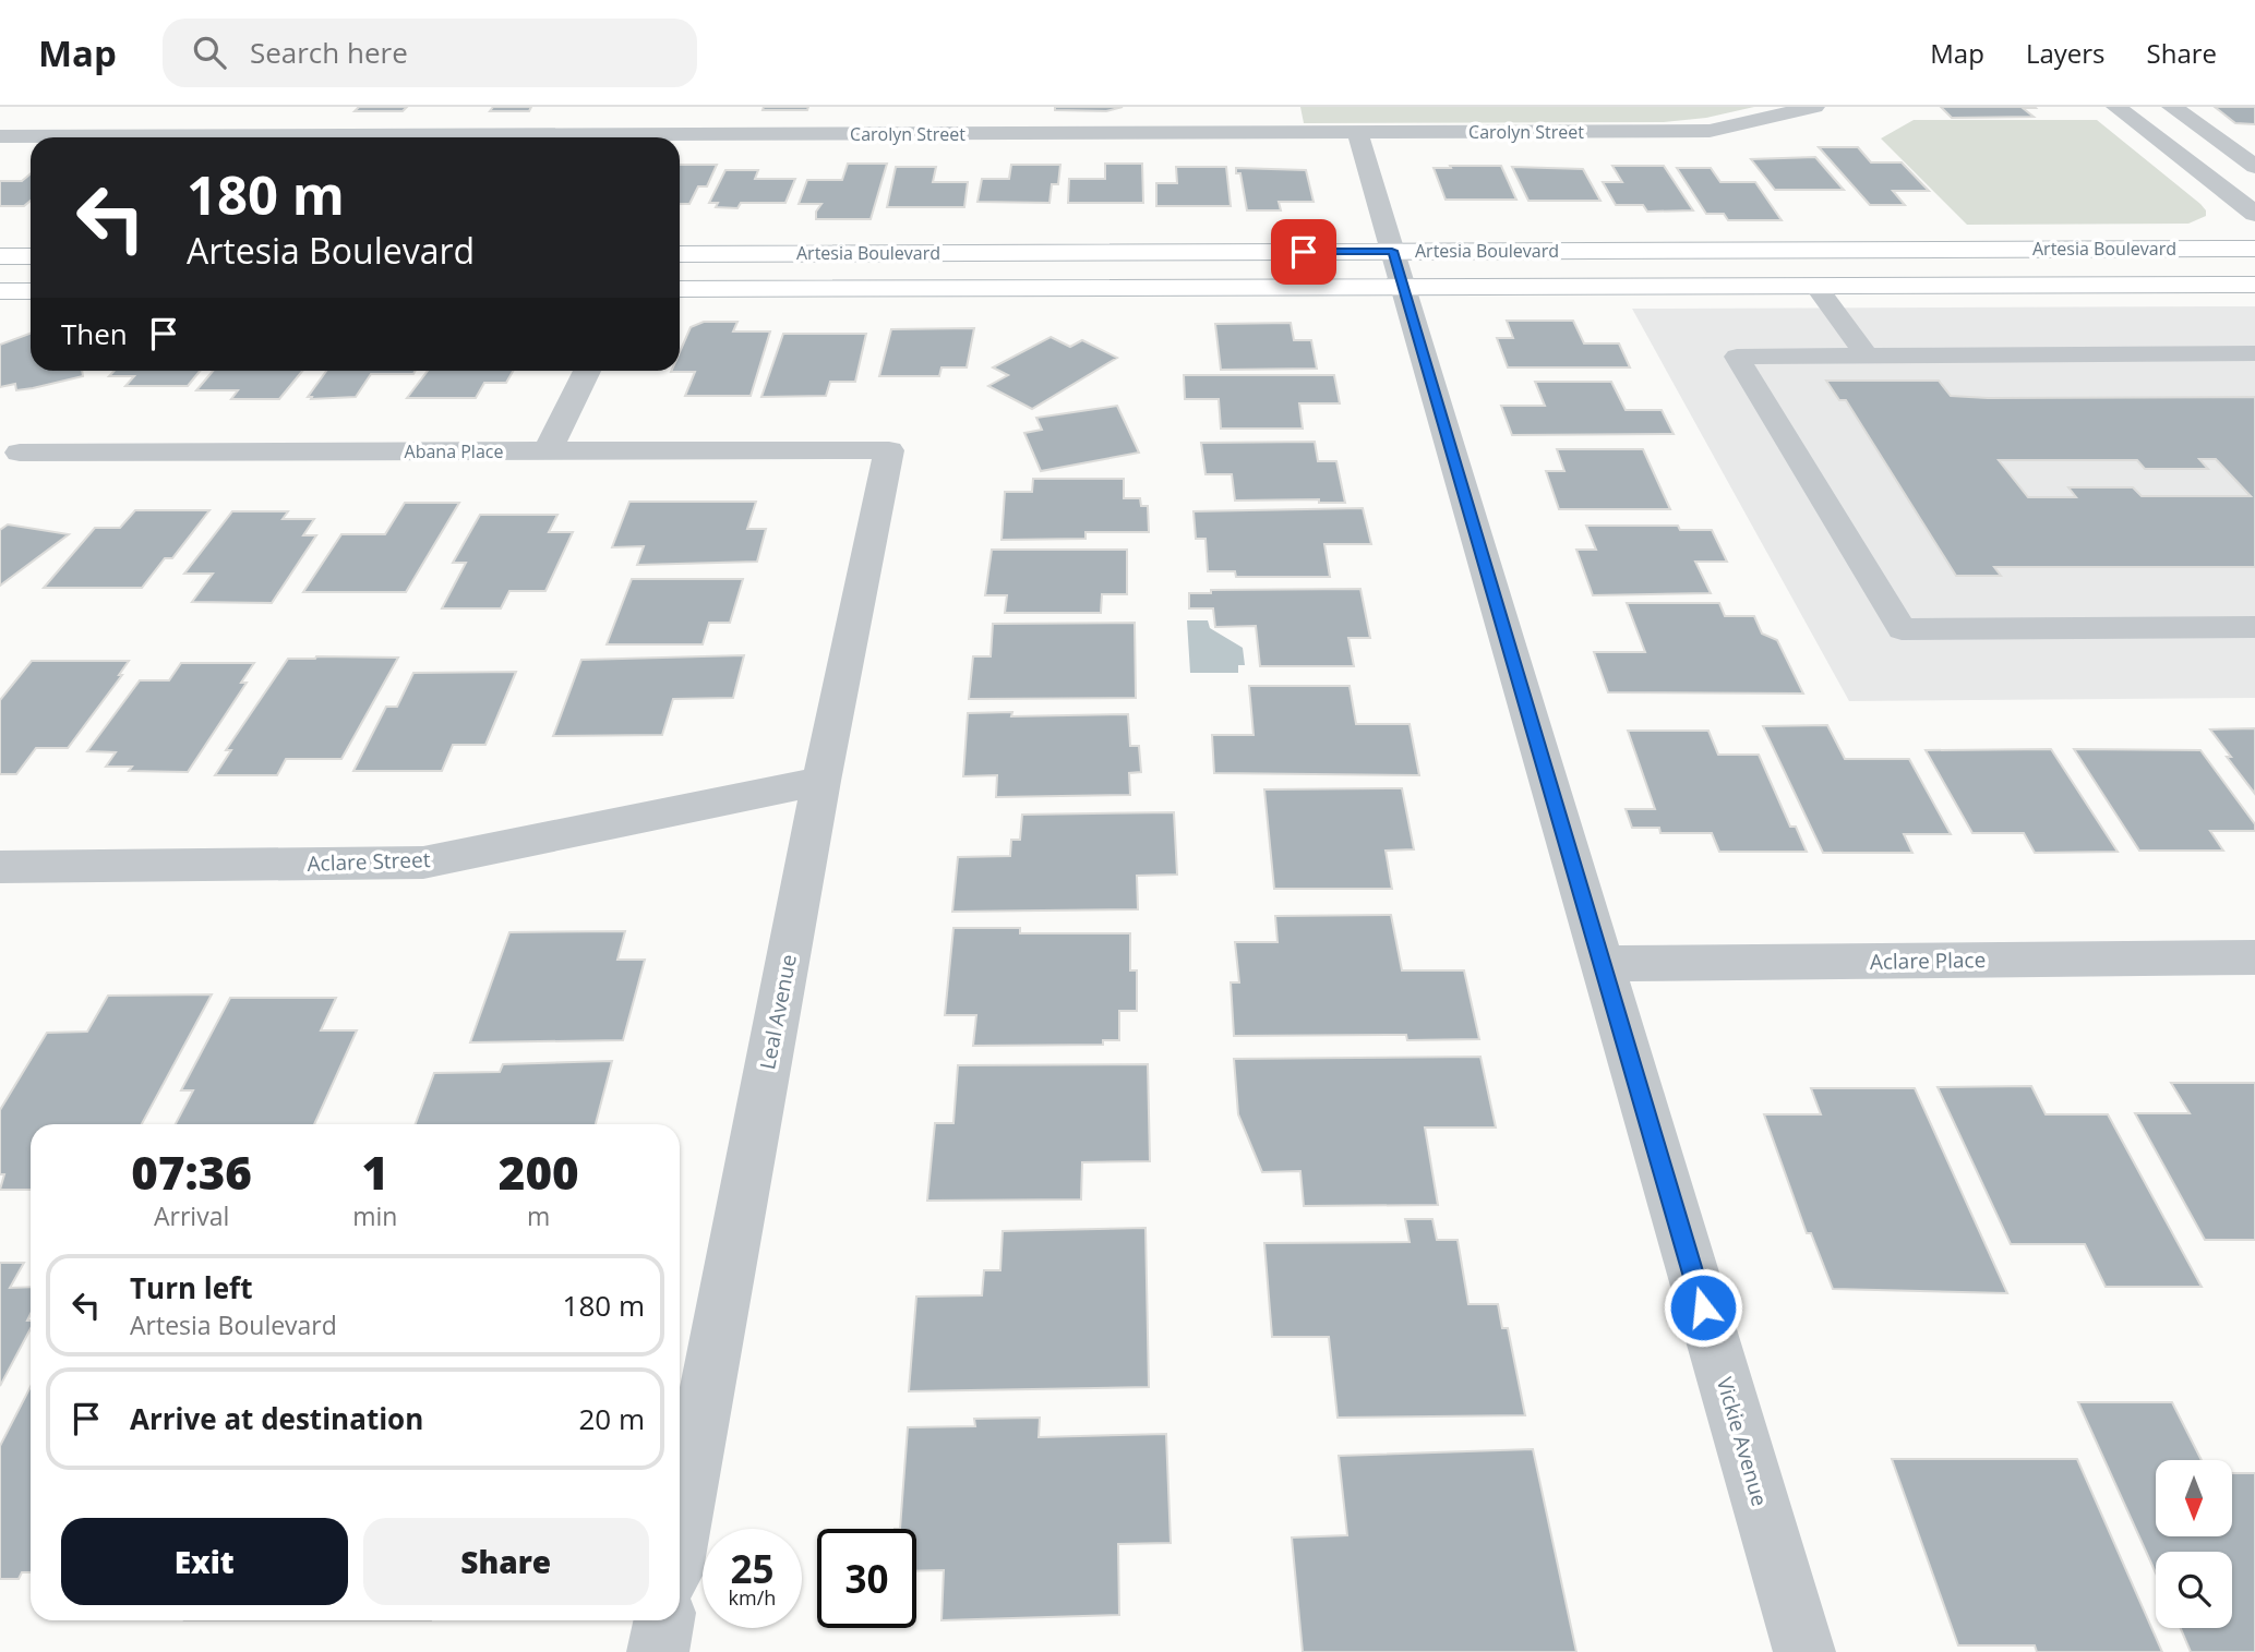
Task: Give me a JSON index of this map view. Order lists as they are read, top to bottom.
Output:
{
  "streets": {
    "main road": ["Artesia Boulevard"],
    "street": [
      "Carolyn Street",
      "Abana Place",
      "Aclare Street",
      "Aclare Place",
      "Leal Avenue",
      "Vickie Avenue"
    ]
  },
  "crossings": [
    ["Carolyn Street", "Vickie Avenue"],
    ["Artesia Boulevard", "Vickie Avenue"],
    ["Abana Place", "Leal Avenue"],
    ["Aclare Street", "Leal Avenue"],
    ["Aclare Place", "Vickie Avenue"]
  ],
  "north": "bottom",
  "page": {
    "header": "Map",
    "search": "Search here",
    "nav": ["Map", "Layers", "Share"],
    "turn": ["180 m", "Artesia Boulevard"],
    "then": "Then",
    "eta": [
      "07:36",
      "Arrival",
      "1",
      "min",
      "200",
      "m"
    ],
    "list": [
      {
        "name": "Turn left",
        "note": "Artesia Boulevard",
        "value": "180 m"
      },
      {
        "name": "Arrive at destination",
        "value": "20 m"
      }
    ],
    "buttons": ["Exit", "Share"],
    "speed": "25 km/h",
    "limit": "30"
  }
}
